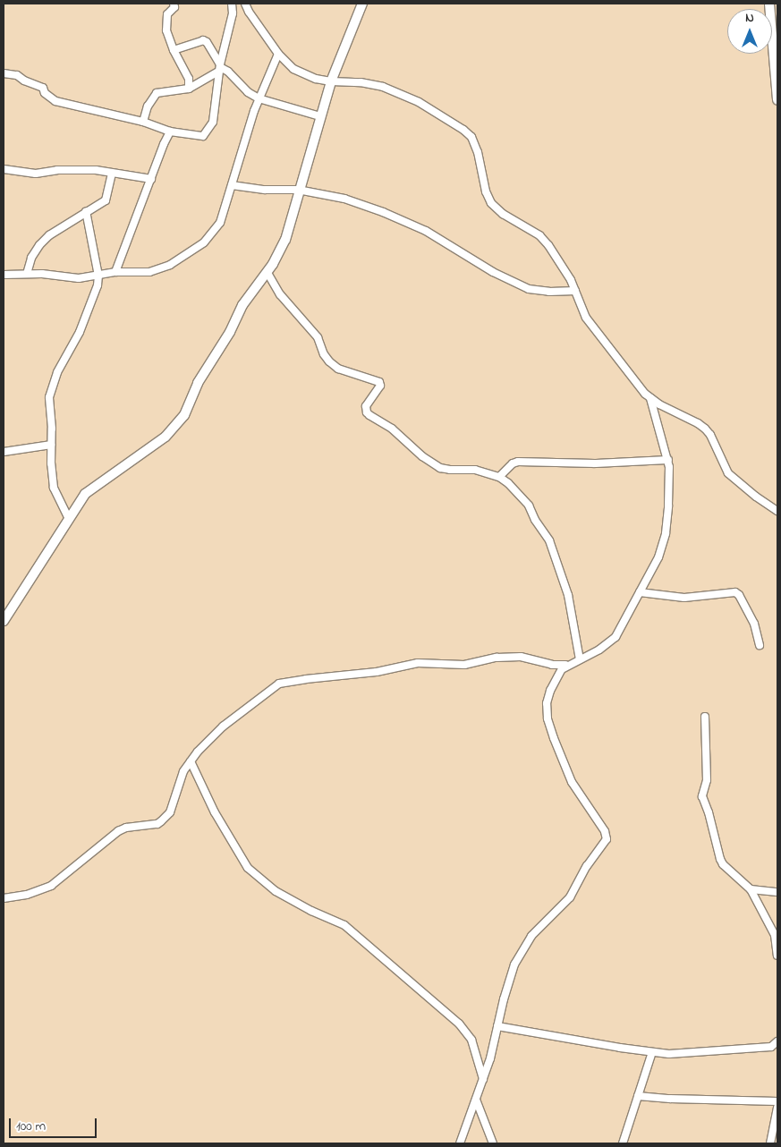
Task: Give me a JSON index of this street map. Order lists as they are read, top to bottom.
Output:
{
  "scale_bar": "100 m",
  "north": "top"
}
